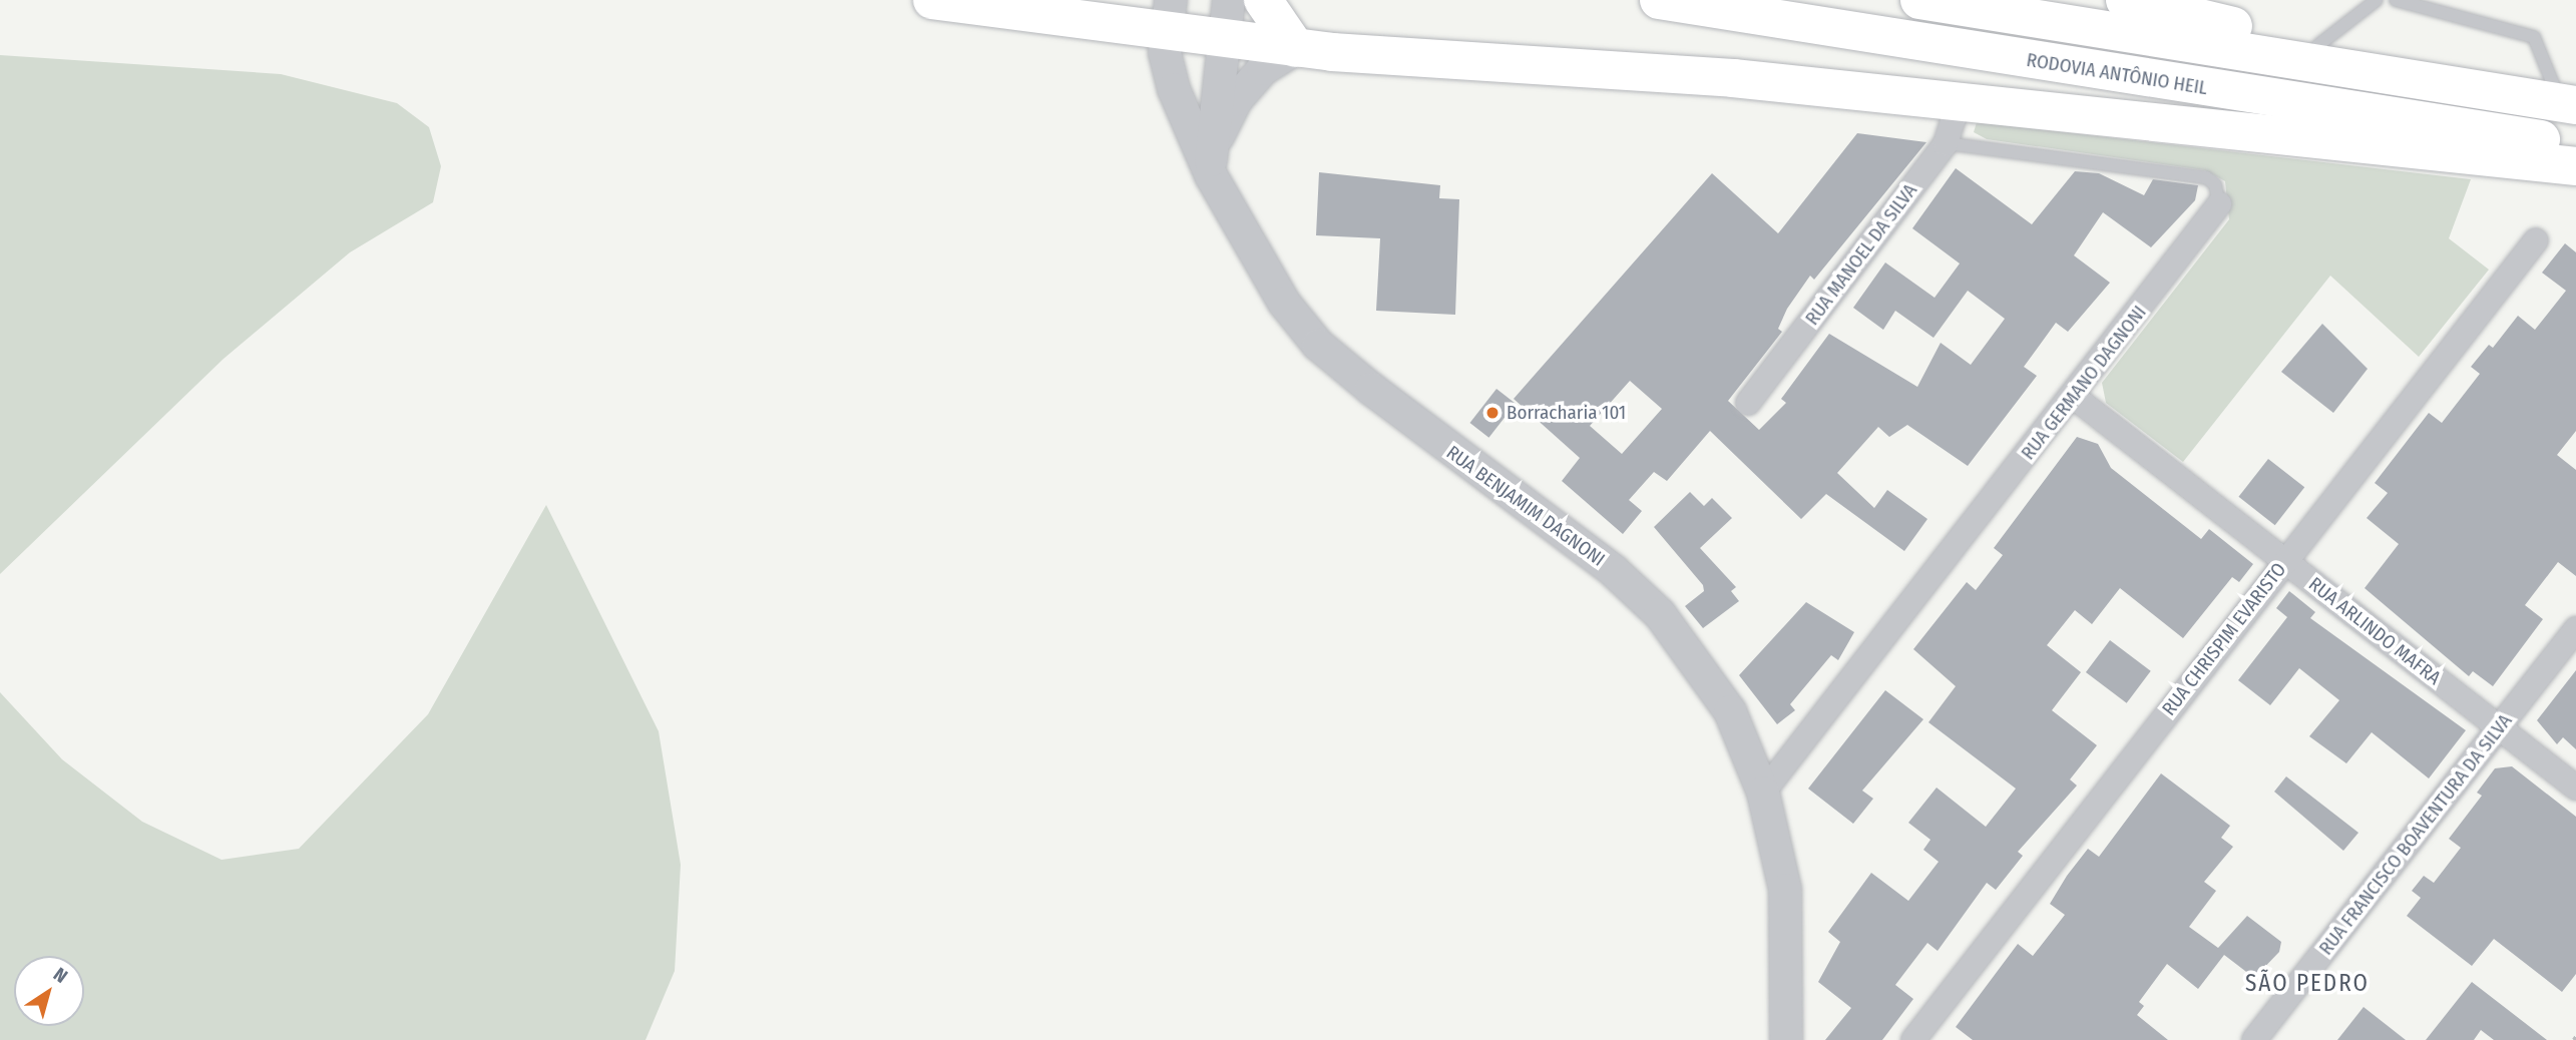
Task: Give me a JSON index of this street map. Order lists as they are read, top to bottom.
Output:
{
  "streets": {
    "main road": ["RODOVIA ANTÔNIO HEIL"],
    "street": [
      "RUA MANOEL DA SILVA",
      "RUA GERMANO DAGNONI",
      "RUA BENJAMIM DAGNONI",
      "RUA ARLINDO MAFRA",
      "RUA CHRISPIM EVARISTO",
      "RUA FRANCISCO BOAVENTURA DA SILVA"
    ]
  },
  "crossings": [
    ["RUA MANOEL DA SILVA", "RUA GERMANO DAGNONI"],
    ["RUA GERMANO DAGNONI", "RUA BENJAMIM DAGNONI"],
    ["RUA GERMANO DAGNONI", "RUA ARLINDO MAFRA"],
    ["RUA ARLINDO MAFRA", "RUA CHRISPIM EVARISTO"],
    ["RUA ARLINDO MAFRA", "RUA FRANCISCO BOAVENTURA DA SILVA"]
  ],
  "districts": ["SÃO PEDRO"],
  "places": ["Borracharia 101"],
  "north": "top right"
}
